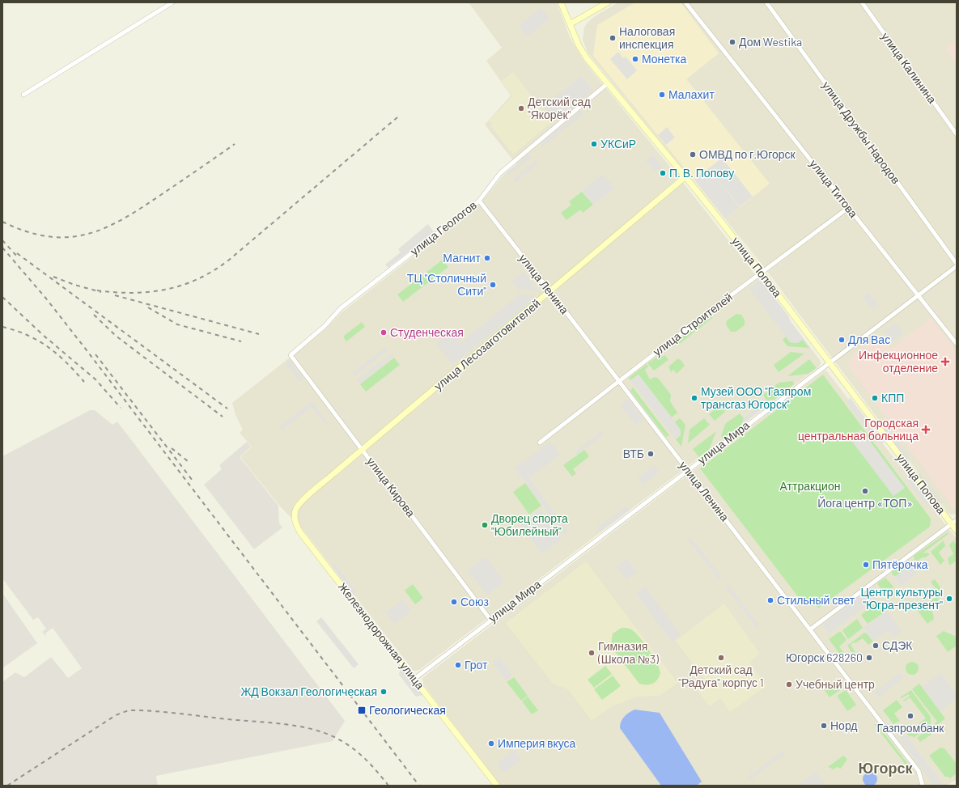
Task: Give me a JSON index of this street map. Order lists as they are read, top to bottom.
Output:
{
  "streets": {
    "main road": ["улица Попова", "улица Лесозаготовителей", "Железнодорожная улица"],
    "street": [
      "улица Калинина",
      "улица Дружбы Народов",
      "улица Титова",
      "улица Геологов",
      "улица Ленина",
      "улица Строителей",
      "улица Мира",
      "улица Кирова"
    ]
  },
  "crossings": [
    ["улица Титова", "улица Строителей"],
    ["улица Титова", "улица Мира"],
    ["улица Геологов", "улица Попова"],
    ["улица Геологов", "улица Ленина"],
    ["улица Геологов", "улица Кирова"],
    ["улица Попова", "улица Строителей"],
    ["улица Попова", "улица Лесозаготовителей"],
    ["улица Попова", "улица Мира"],
    ["улица Ленина", "улица Строителей"],
    ["улица Ленина", "улица Лесозаготовителей"],
    ["улица Ленина", "улица Мира"],
    ["улица Лесозаготовителей", "улица Кирова"],
    ["улица Лесозаготовителей", "Железнодорожная улица"],
    ["улица Мира", "улица Кирова"],
    ["улица Мира", "Железнодорожная улица"]
  ],
  "districts": ["Югорск"],
  "parks": ["Аттракцион"],
  "places": {
    "other": [
      "Налоговая инспекция",
      "Дом Westika",
      "Монетка",
      "Малахит",
      "Детский сад \"Якорёк\"",
      "УКСиР",
      "ОМВД по г.Югорск",
      "П. В. Попову",
      "Магнит",
      "ТЦ \"Столичный Сити\"",
      "Студенческая",
      "Для Вас",
      "Музей ООО \"Газпром трансгаз Югорск\"",
      "КПП",
      "ВТБ",
      "Йога центр «ТОП»",
      "Дворец спорта \"Юбилейный\"",
      "Пятёрочка",
      "Центр культуры \"Югра-презент\"",
      "Стильный свет",
      "Союз",
      "СДЭК",
      "Гимназия (Школа №3)",
      "Детский сад \"Радуга\" корпус 1",
      "Югорск 628260",
      "Грот",
      "Учебный центр",
      "ЖД Вокзал Геологическая",
      "Газпромбанк",
      "Норд",
      "Империя вкуса"
    ],
    "health": ["Инфекционное отделение", "Городская центральная больница"],
    "transit": ["Геологическая"]
  }
}
